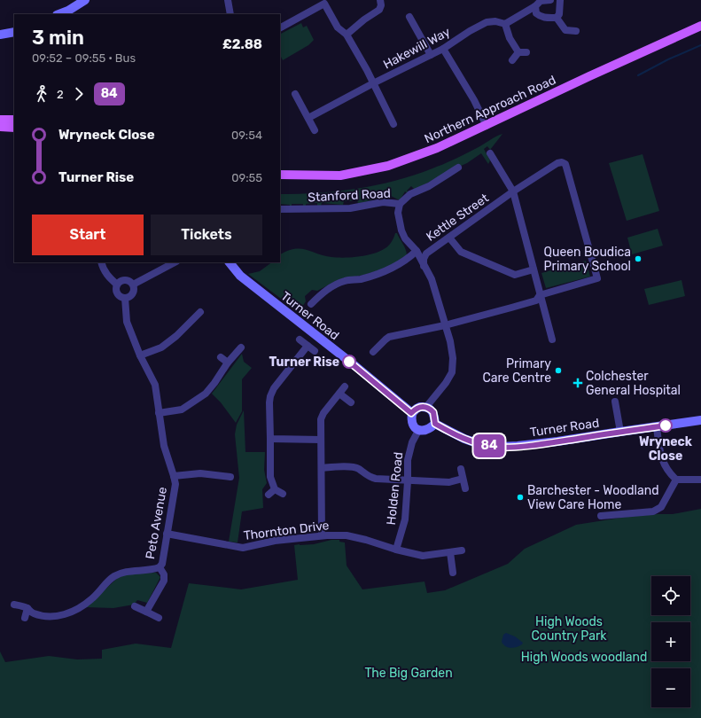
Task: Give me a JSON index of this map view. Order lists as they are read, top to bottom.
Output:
{
  "streets": {
    "main road": ["Northern Approach Road"],
    "street": [
      "Hakewill Way",
      "Stanford Road",
      "Kettle Street",
      "Turner Road",
      "Holden Road",
      "Peto Avenue",
      "Thornton Drive"
    ]
  },
  "crossings": [
    ["Stanford Road", "Kettle Street"],
    ["Stanford Road", "Turner Road"],
    ["Stanford Road", "Holden Road"],
    ["Turner Road", "Holden Road"],
    ["Holden Road", "Thornton Drive"],
    ["Peto Avenue", "Thornton Drive"]
  ],
  "parks": ["High Woods Country Park", "High Woods woodland", "The Big Garden"],
  "places": {
    "other": [
      "Queen Boudica Primary School",
      "Turner Rise",
      "Primary Care Centre",
      "Wryneck Close",
      "Barchester - Woodland View Care Home"
    ],
    "health": ["Colchester General Hospital"]
  },
  "lines": ["bus line 84"],
  "page": {
    "on_map": "84",
    "heading": ["3 min", "09:52 – 09:55 · Bus", "£2.88"],
    "legs": ["2", "84"],
    "list": [
      {
        "name": "Wryneck Close",
        "value": "09:54"
      },
      {
        "name": "Turner Rise",
        "value": "09:55"
      }
    ],
    "buttons": ["Start", "Tickets"],
    "map_buttons": ["+", "−"]
  }
}
